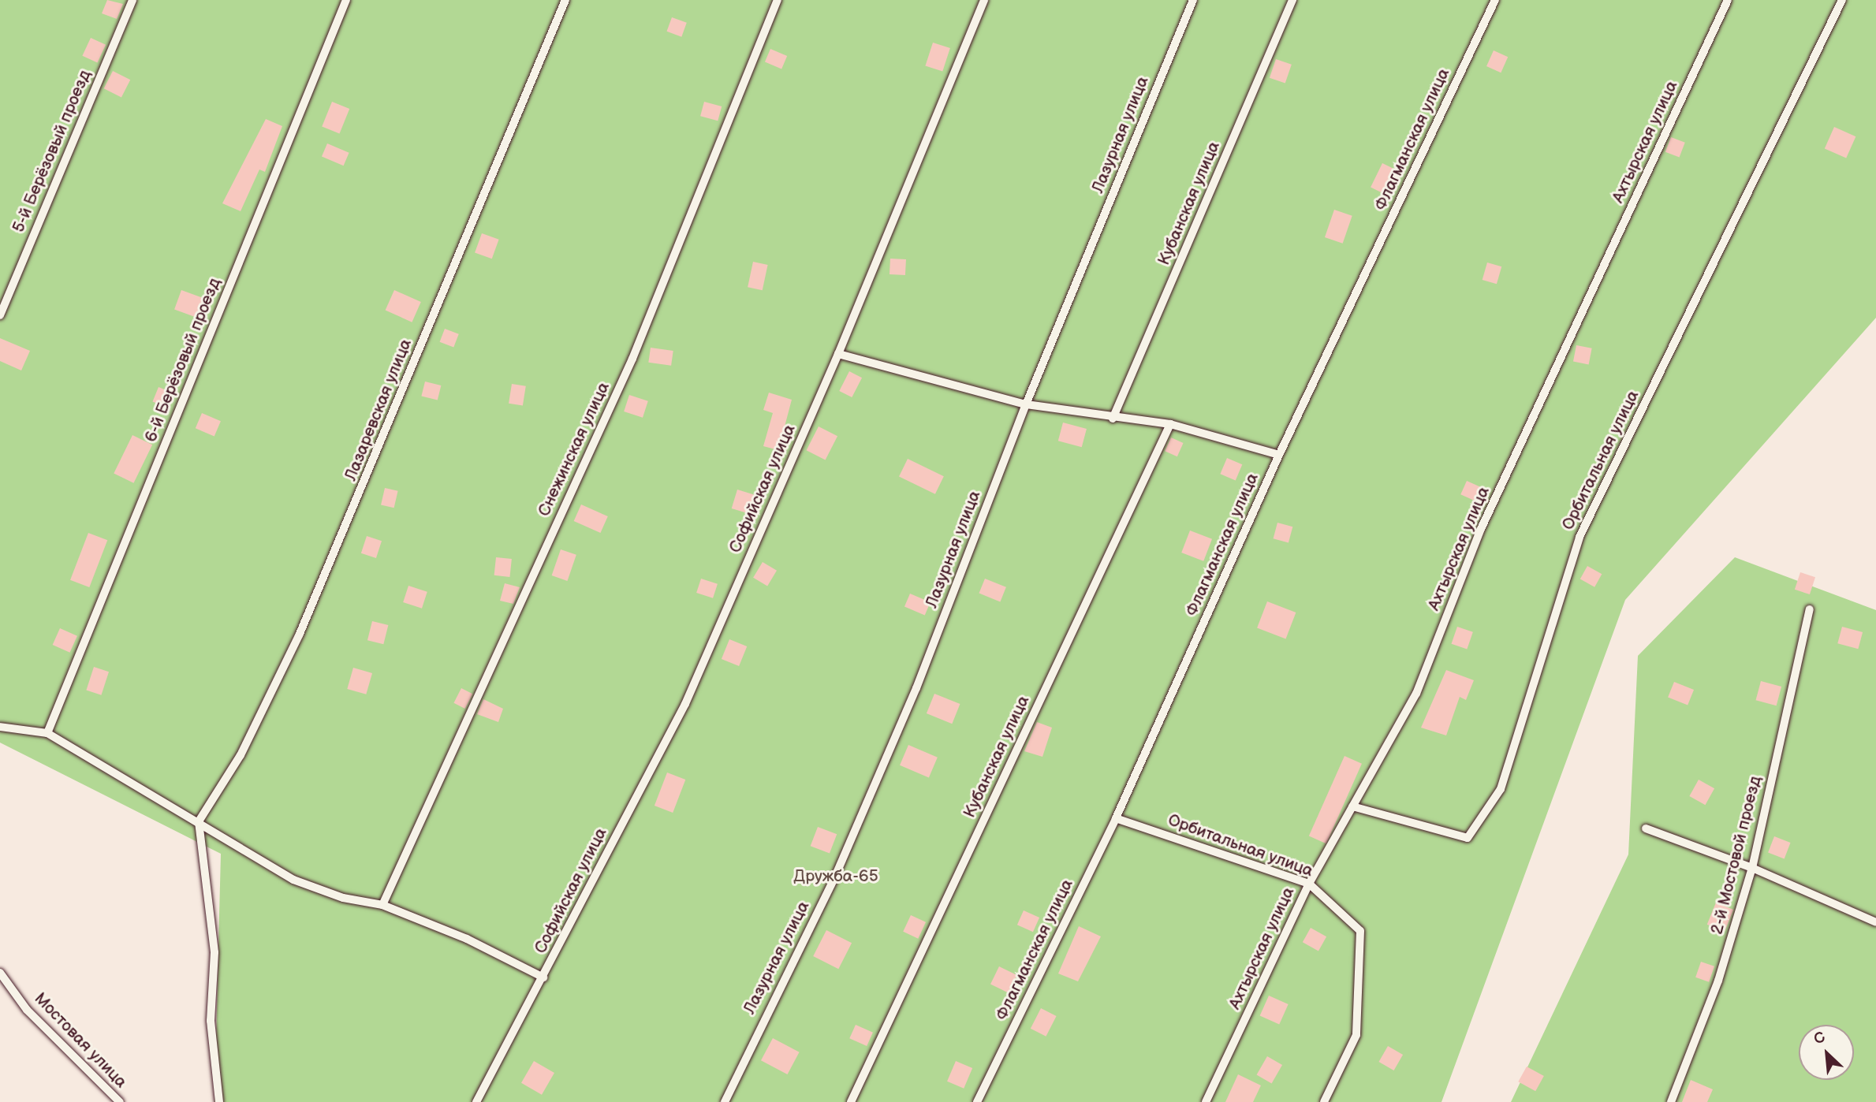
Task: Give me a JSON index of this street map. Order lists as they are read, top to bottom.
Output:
{
  "streets": {
    "lane": [
      "Лазурная улица",
      "Флагманская улица",
      "Ахтырская улица",
      "5-й Берёзовый проезд",
      "Кубанская улица",
      "6-й Берёзовый проезд",
      "Лазаревская улица",
      "Снежинская улица",
      "Орбитальная улица",
      "Софийская улица",
      "2-й Мостовой проезд",
      "Мостовая улица"
    ]
  },
  "crossings": [
    ["Флагманская улица", "Орбитальная улица"],
    ["Ахтырская улица", "Орбитальная улица"]
  ],
  "parks": ["Дружба-65"],
  "north": "top left"
}
